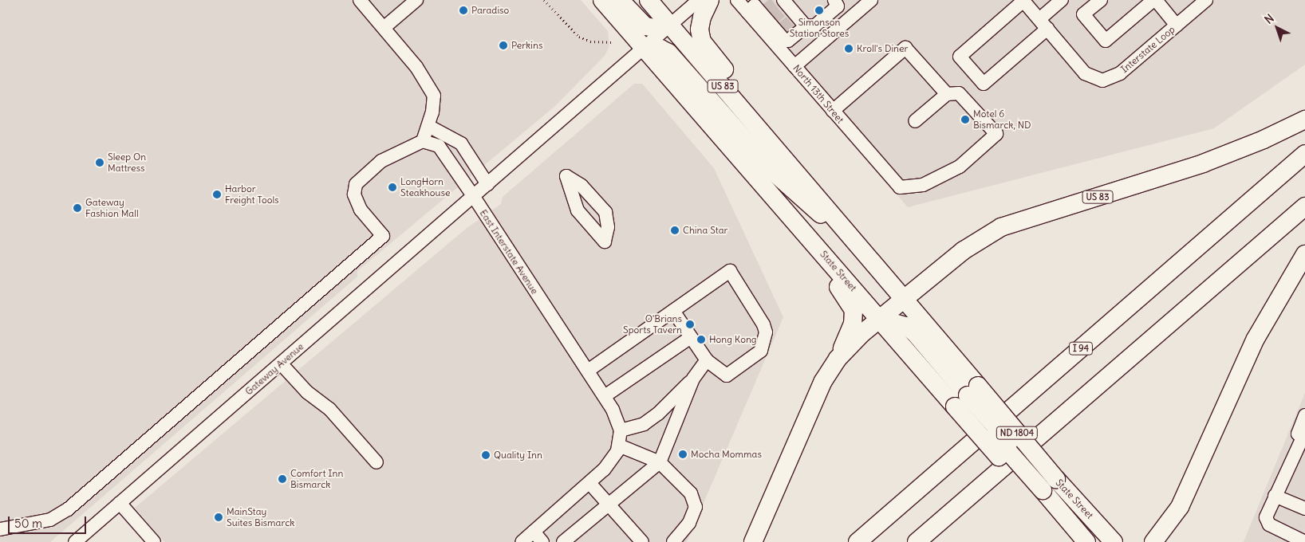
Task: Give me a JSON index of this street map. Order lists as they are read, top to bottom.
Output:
{
  "streets": {
    "highway": [
      "US 83",
      "State Street",
      "I 94",
      "ND 1804"
    ],
    "street": [
      "Interstate Loop",
      "North 13th Street",
      "East Interstate Avenue",
      "Gateway Avenue"
    ]
  },
  "crossings": [
    ["US 83", "State Street"],
    ["East Interstate Avenue", "Gateway Avenue"]
  ],
  "places": [
    "Paradiso",
    "Simonson Station Stores",
    "Perkins",
    "Kroll's Diner",
    "Motel 6 Bismarck, ND",
    "Sleep On Mattress",
    "LongHorn Steakhouse",
    "Harbor Freight Tools",
    "Gateway Fashion Mall",
    "China Star",
    "O'Brians Sports Tavern",
    "Hong Kong",
    "Mocha Mommas",
    "Quality Inn",
    "Comfort Inn Bismarck",
    "MainStay Suites Bismarck"
  ],
  "scale_bar": "50 m",
  "north": "top left"
}
